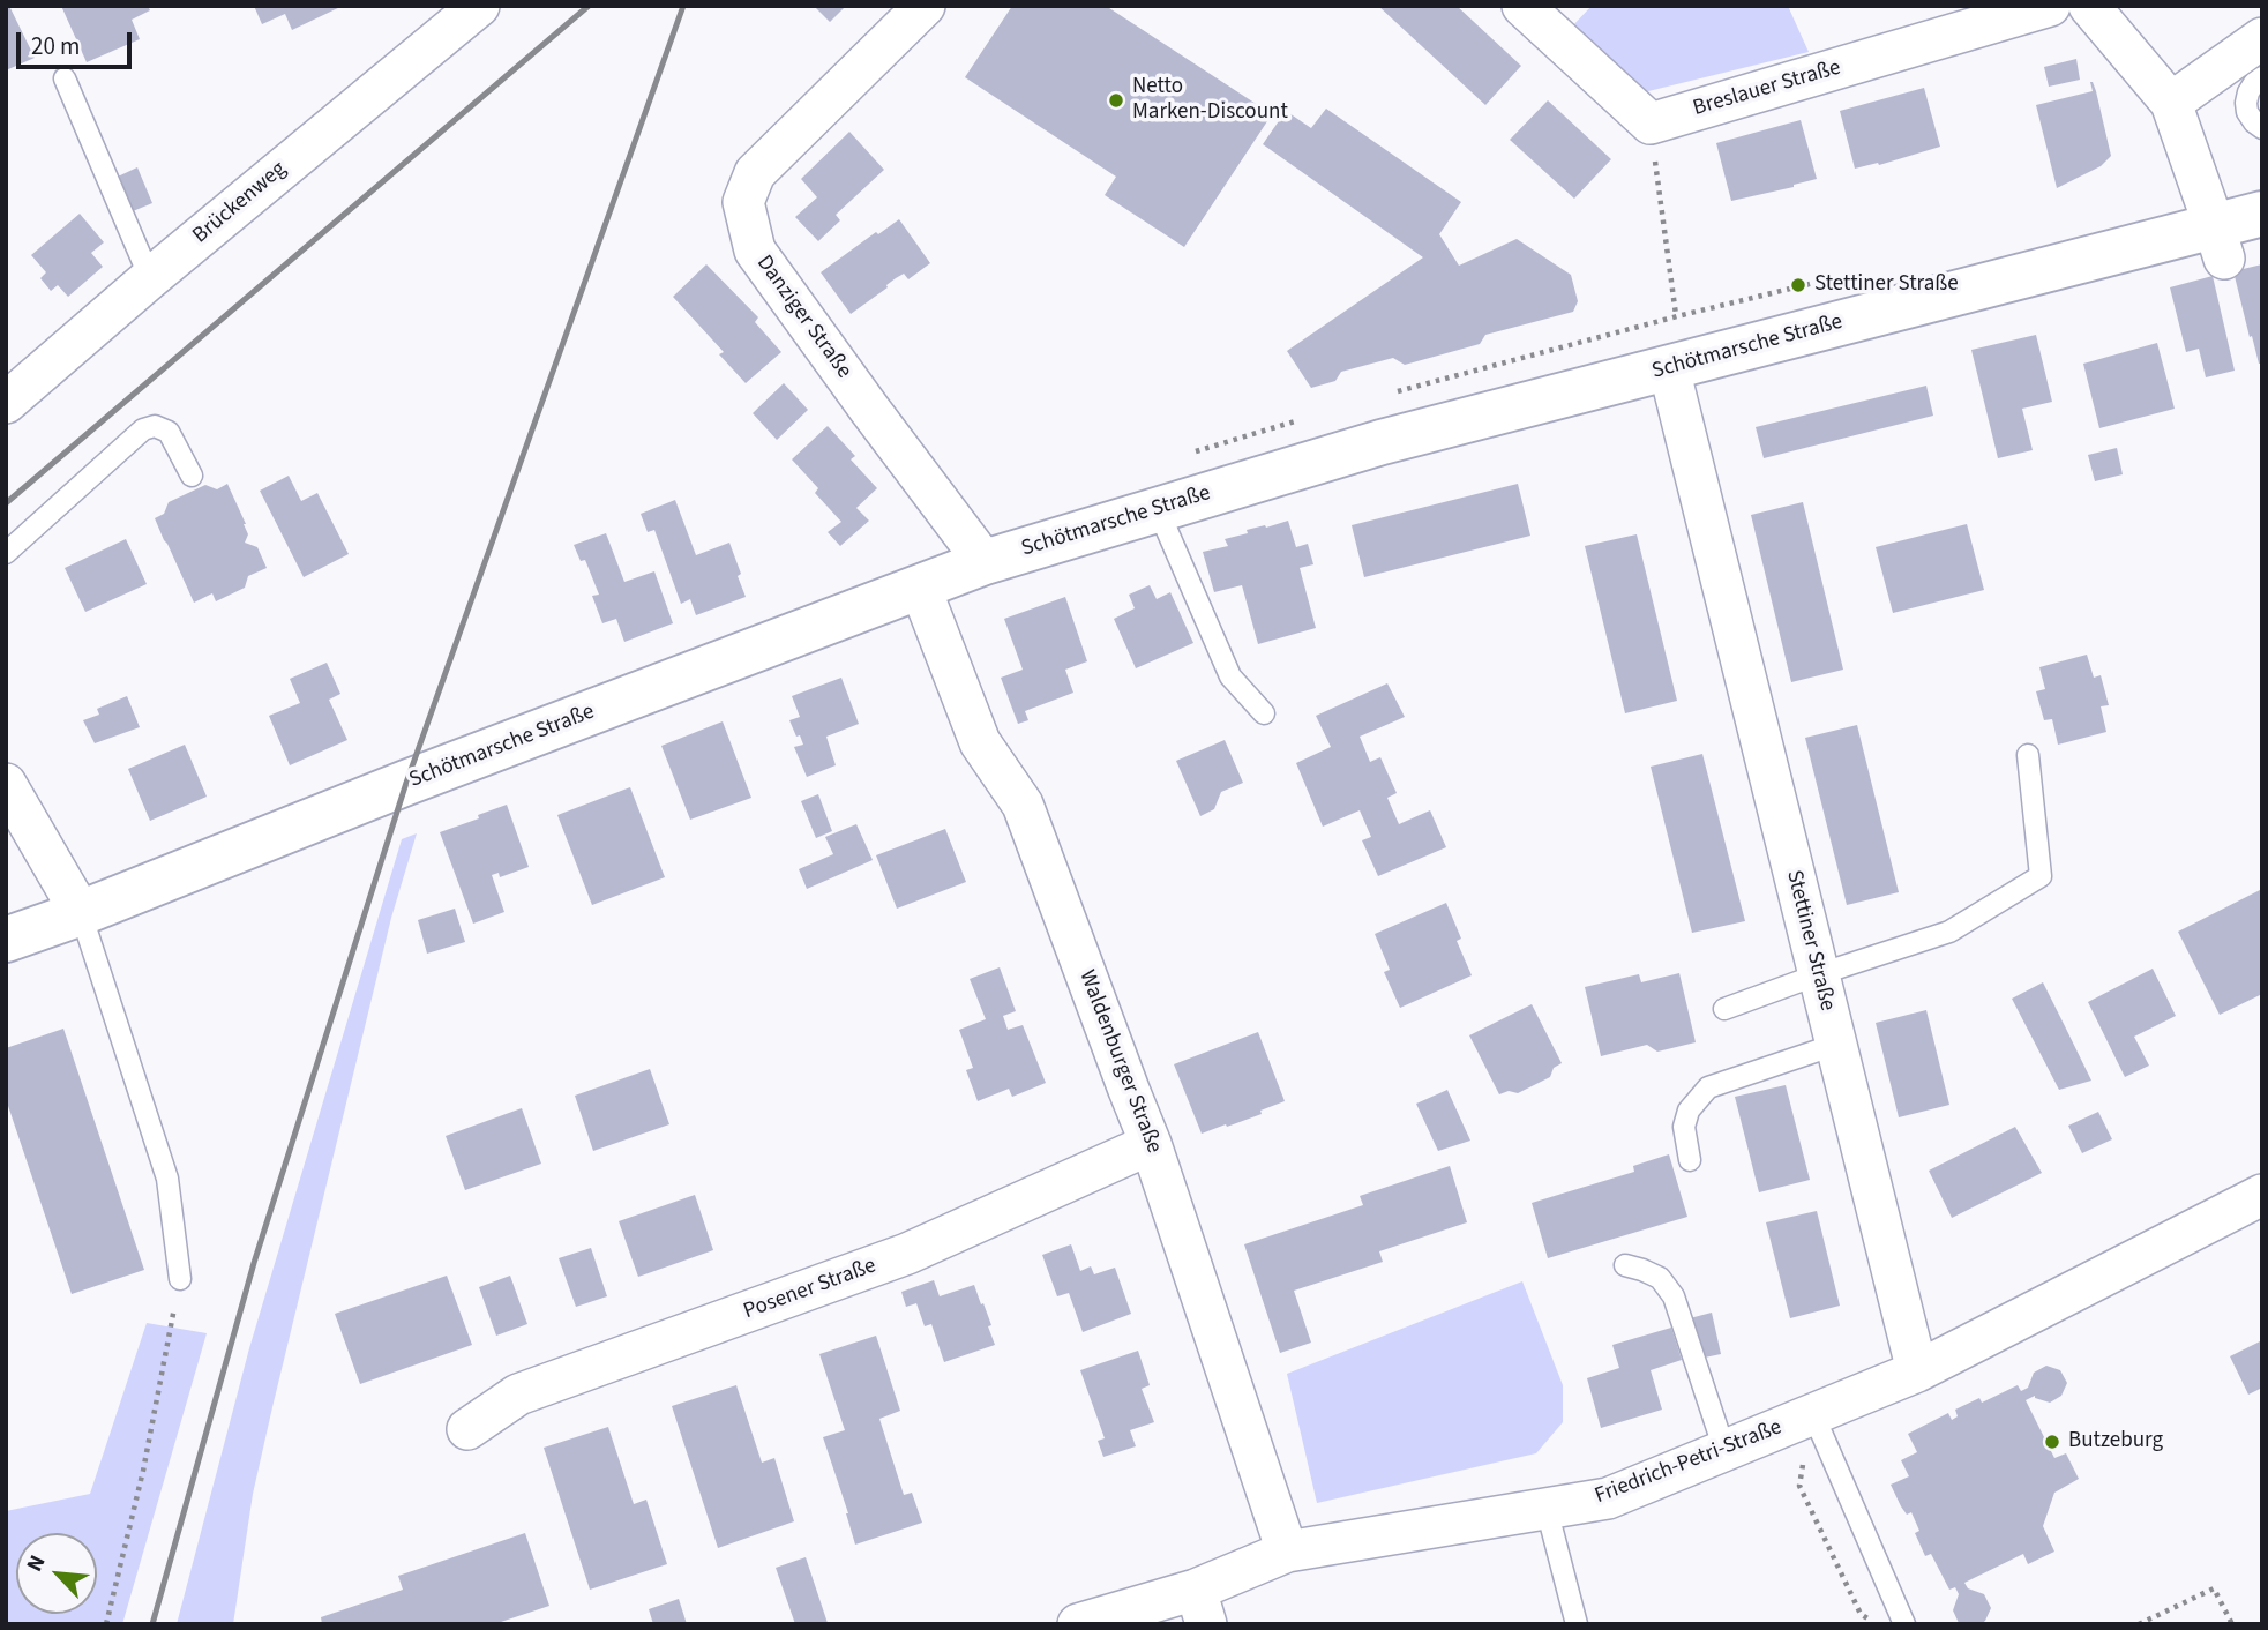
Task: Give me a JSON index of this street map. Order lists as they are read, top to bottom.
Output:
{
  "streets": {
    "main road": ["Schötmarsche Straße"],
    "street": [
      "Breslauer Straße",
      "Brückenweg",
      "Danziger Straße",
      "Stettiner Straße",
      "Waldenburger Straße",
      "Posener Straße",
      "Friedrich-Petri-Straße"
    ]
  },
  "crossings": [
    ["Danziger Straße", "Schötmarsche Straße"],
    ["Schötmarsche Straße", "Stettiner Straße"],
    ["Schötmarsche Straße", "Waldenburger Straße"],
    ["Stettiner Straße", "Friedrich-Petri-Straße"],
    ["Waldenburger Straße", "Posener Straße"],
    ["Waldenburger Straße", "Friedrich-Petri-Straße"]
  ],
  "places": ["Netto Marken-Discount", "Stettiner Straße", "Butzeburg"],
  "scale_bar": "20 m",
  "north": "top left"
}
